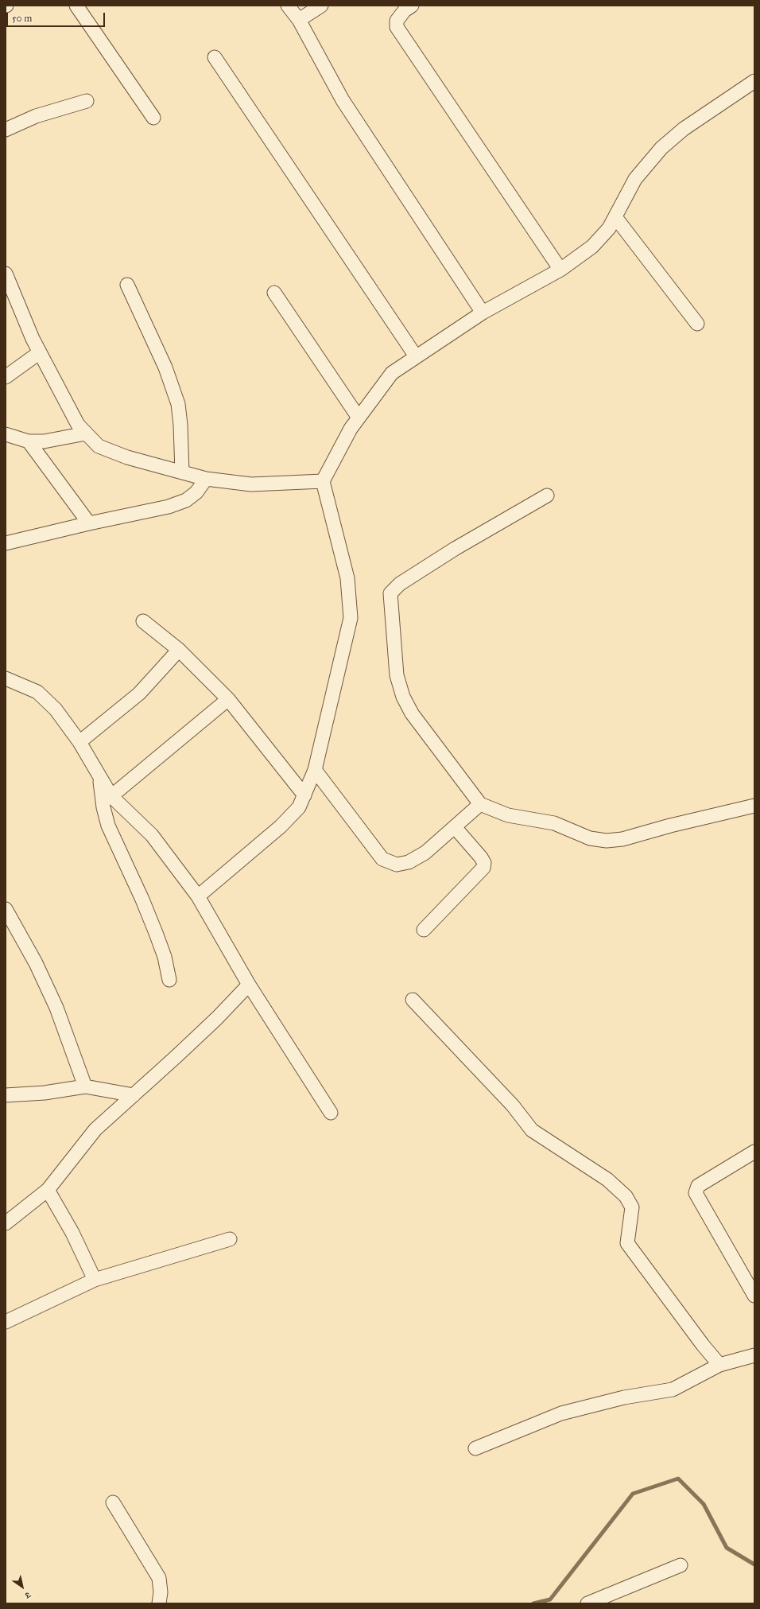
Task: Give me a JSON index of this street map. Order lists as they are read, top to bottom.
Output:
{
  "scale_bar": "50 m",
  "north": "bottom right"
}
